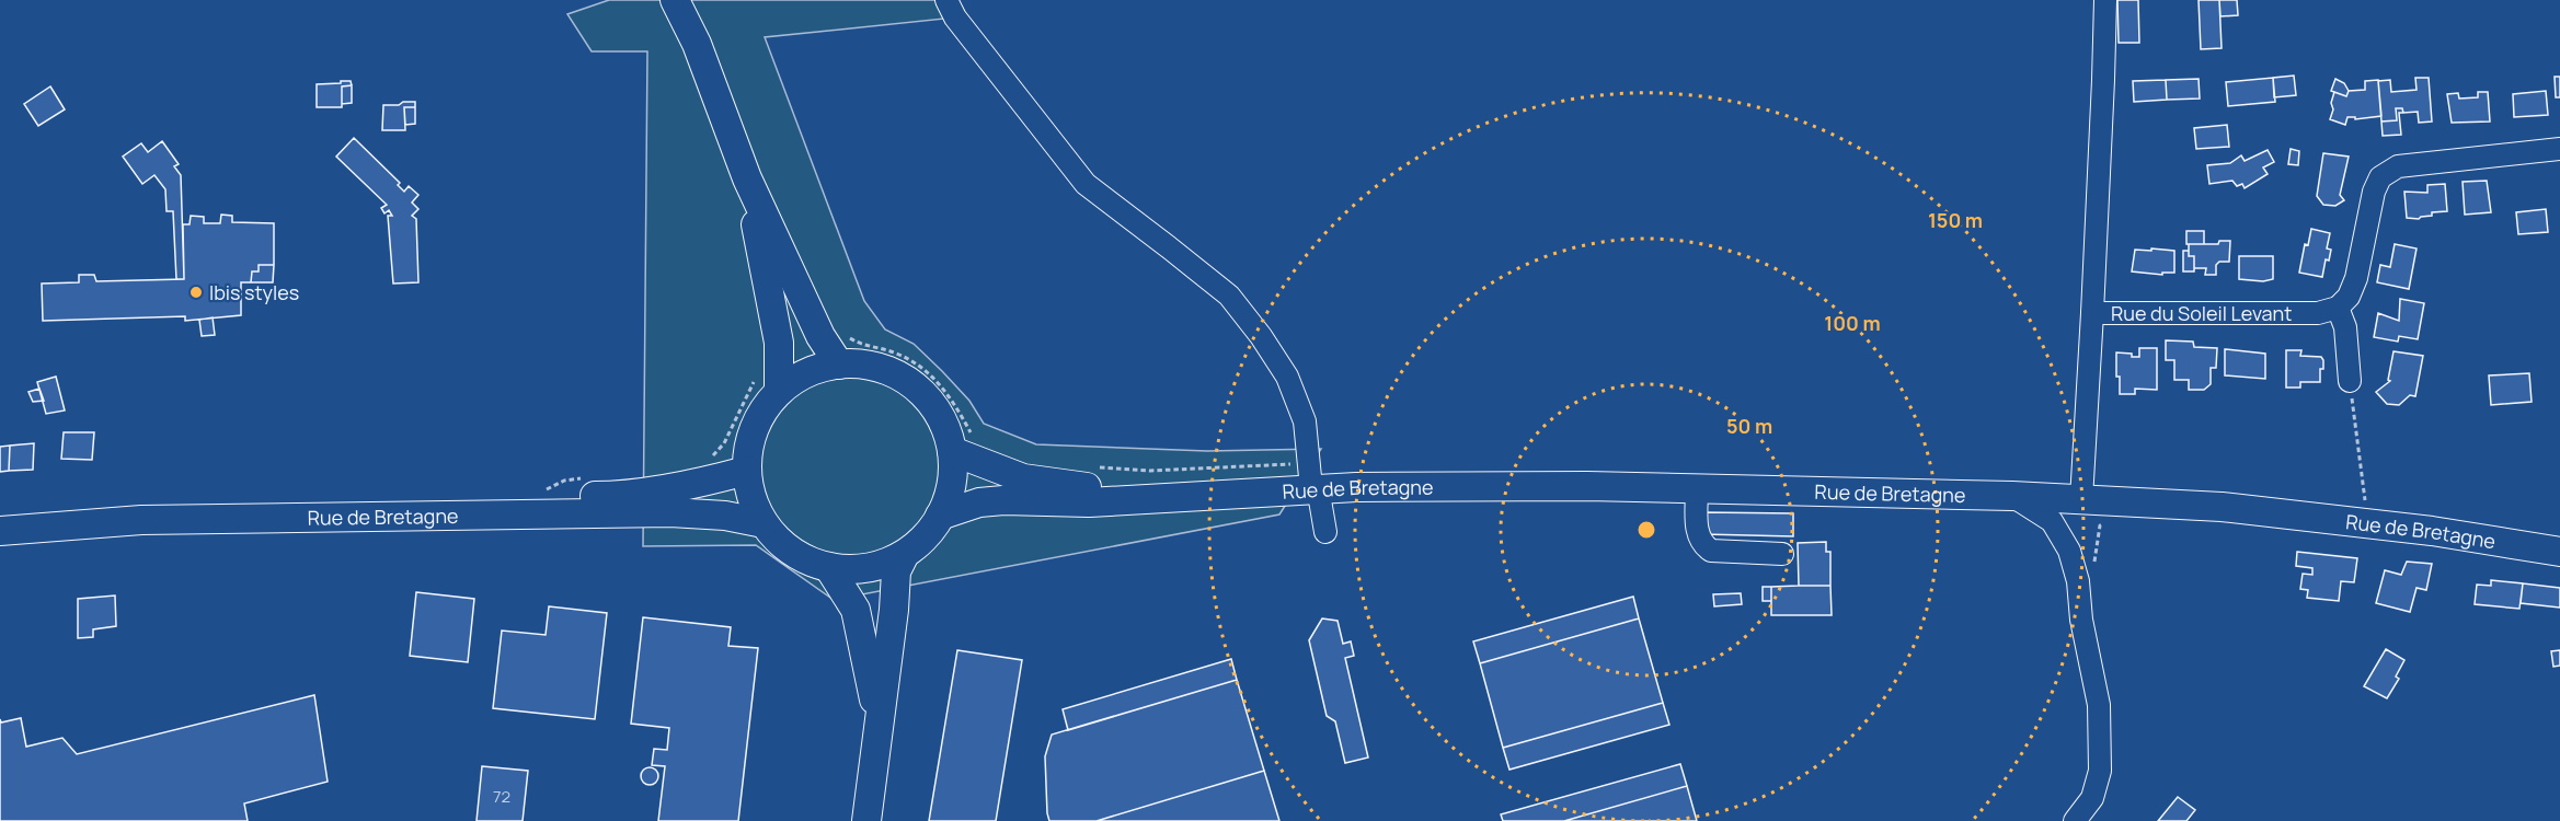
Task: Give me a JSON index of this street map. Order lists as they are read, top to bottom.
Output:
{
  "streets": {
    "main road": ["Rue de Bretagne"],
    "street": ["Rue du Soleil Levant"]
  },
  "crossings": [
    ["Rue du Soleil Levant", "Rue de Bretagne"]
  ],
  "places": ["Ibis styles"],
  "house_numbers": ["72"],
  "rings": ["150 m", "100 m", "50 m"]
}
